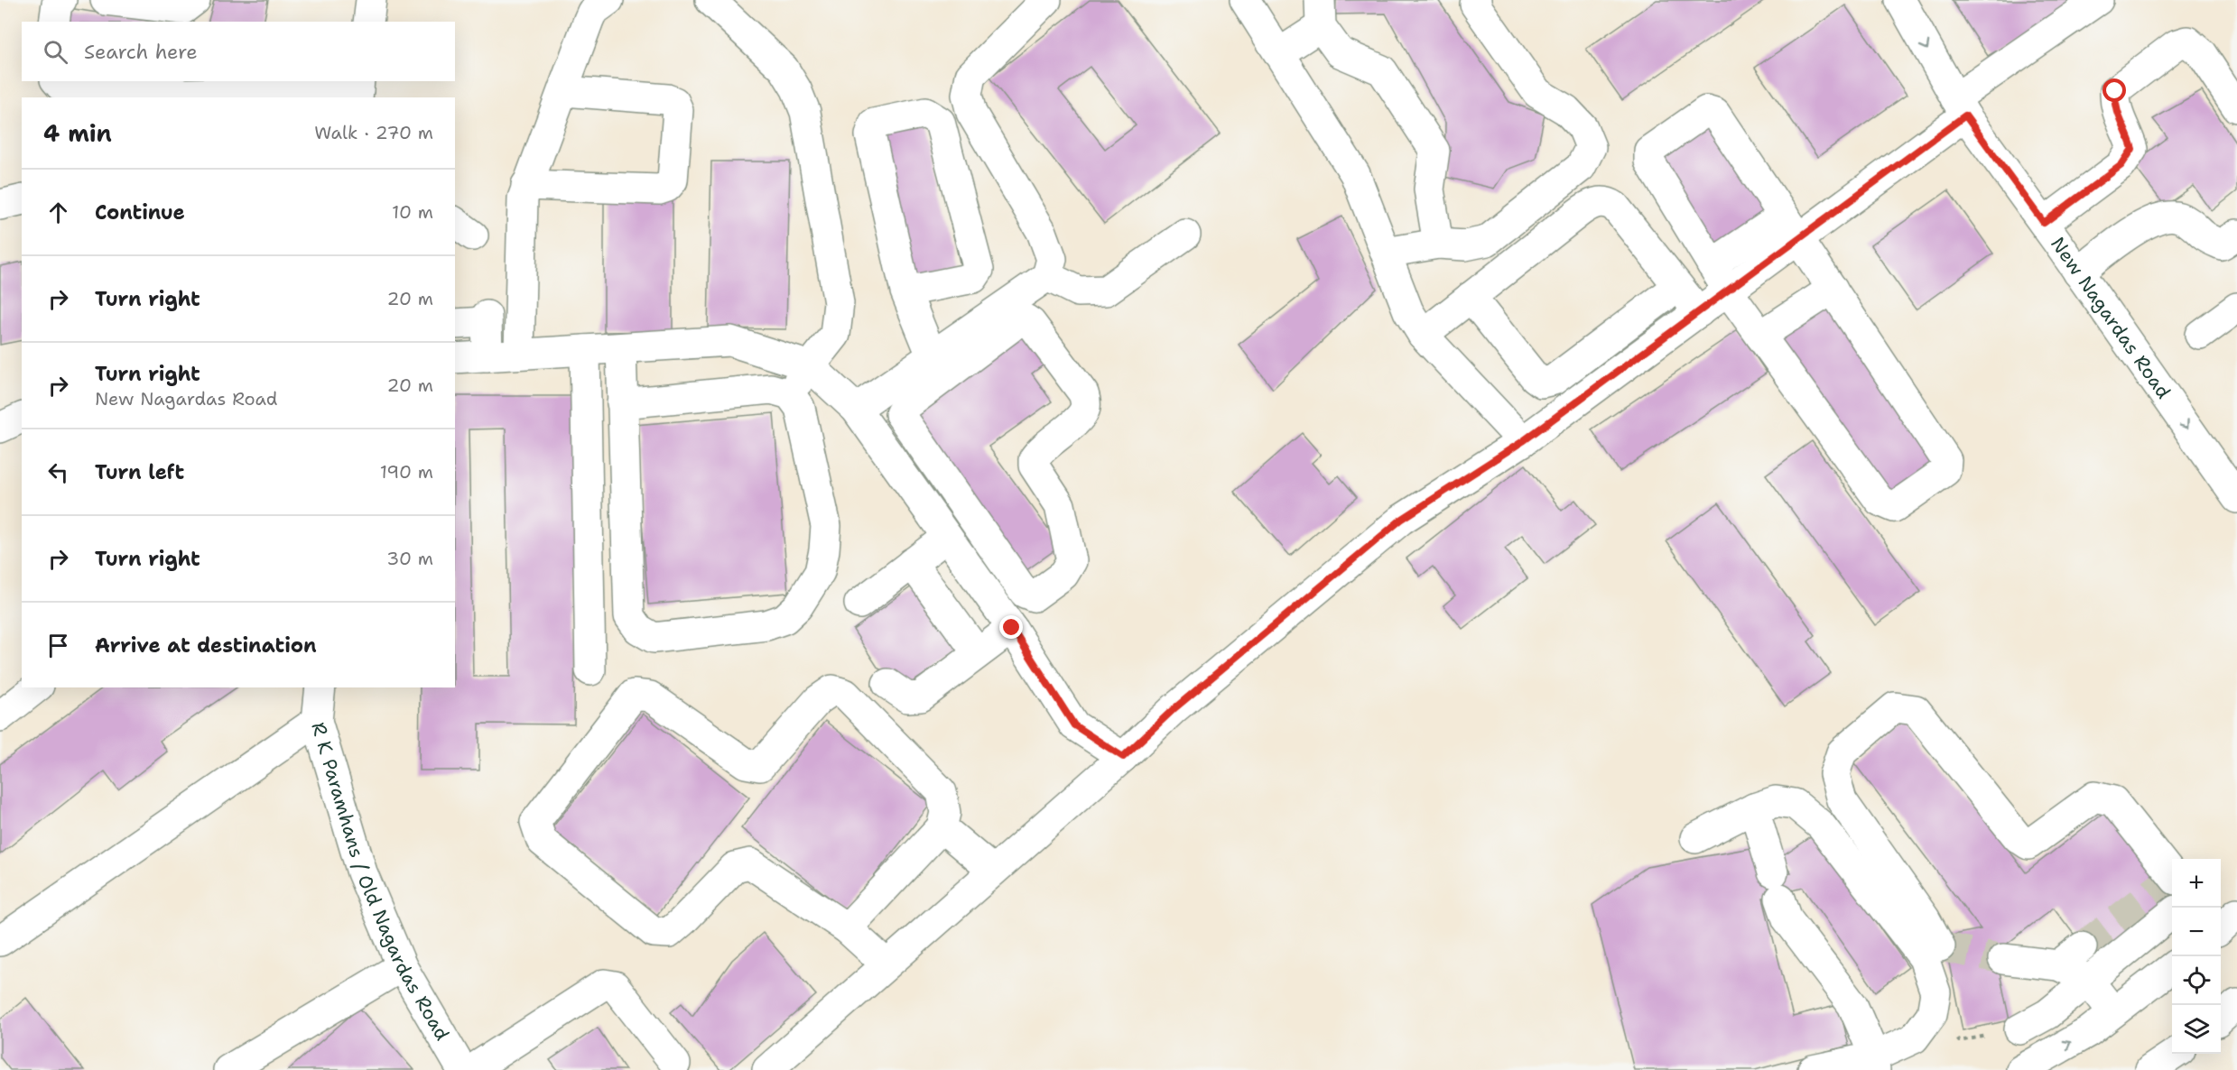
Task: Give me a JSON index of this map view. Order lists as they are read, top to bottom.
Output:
{
  "streets": {
    "street": ["New Nagardas Road", "R K Paramhans / Old Nagardas Road"]
  },
  "one_way": ["New Nagardas Road"],
  "page": {
    "search": "Search here",
    "heading": ["4 min", "Walk · 270 m"],
    "list": [
      ["Continue", "10 m"],
      ["Turn right", "20 m"],
      ["Turn right", "New Nagardas Road", "20 m"],
      ["Turn left", "190 m"],
      ["Turn right", "30 m"],
      "Arrive at destination"
    ],
    "map_buttons": ["+", "−"]
  }
}
